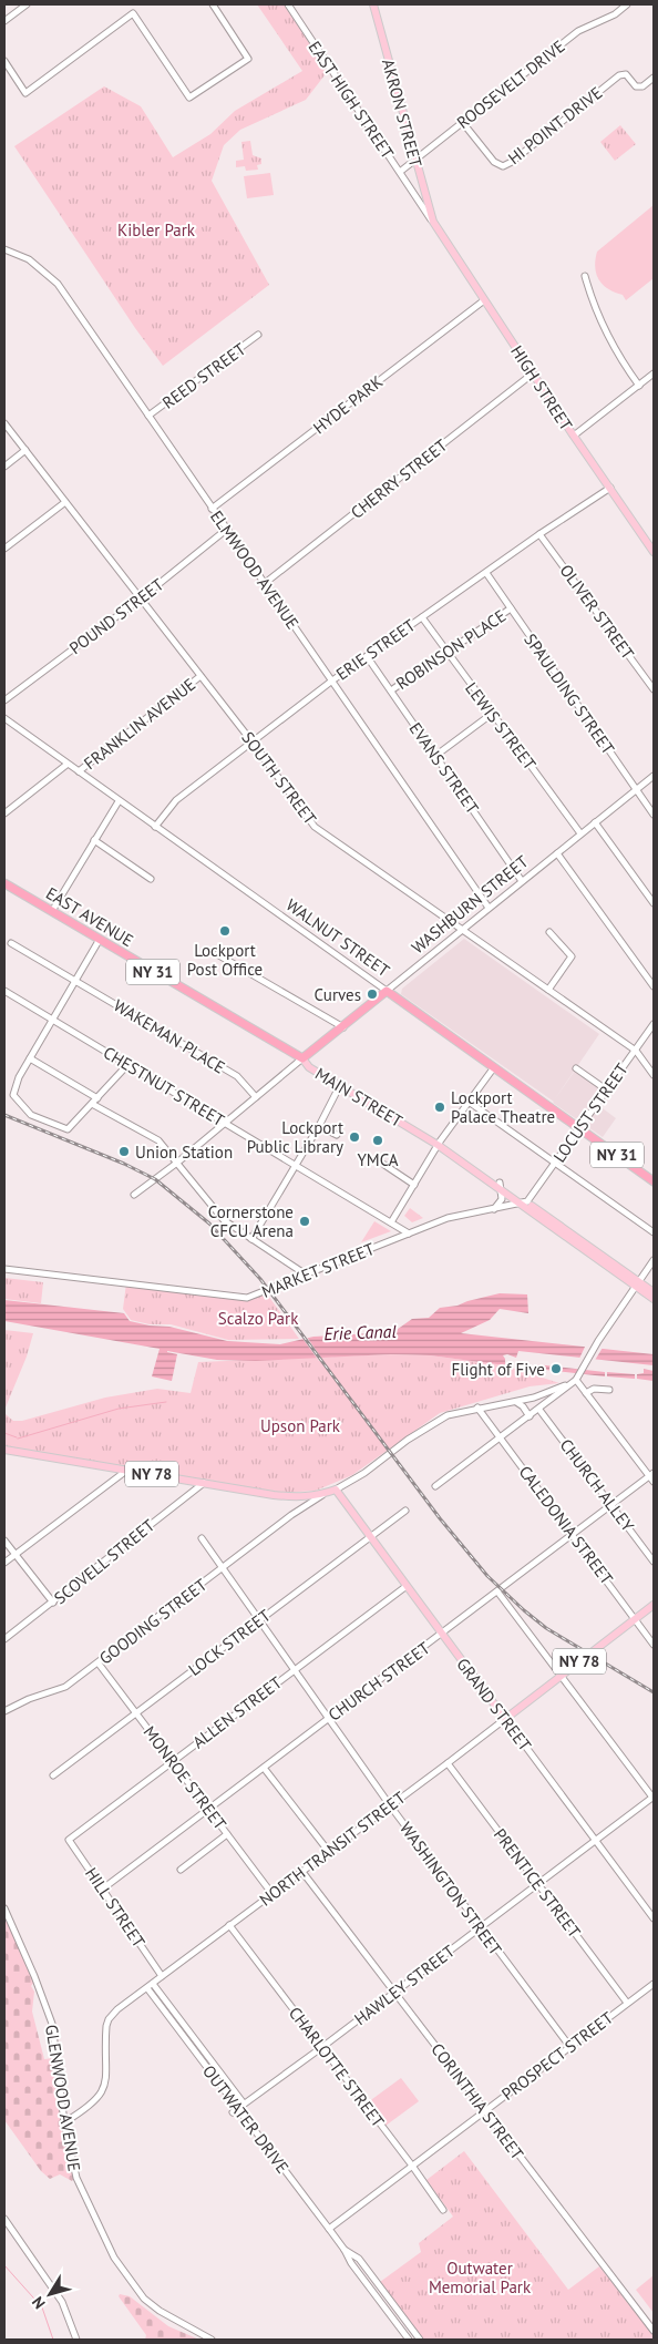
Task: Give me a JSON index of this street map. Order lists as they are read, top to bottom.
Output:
{
  "streets": {
    "highway": [
      "WASHBURN STREET",
      "EAST AVENUE",
      "WALNUT STREET",
      "NY 31"
    ],
    "main road": [
      "AKRON STREET",
      "HIGH STREET",
      "MAIN STREET",
      "NY 78",
      "GOODING STREET",
      "GRAND STREET",
      "NORTH TRANSIT STREET"
    ],
    "street": [
      "ROOSEVELT DRIVE",
      "EAST HIGH STREET",
      "HI POINT DRIVE",
      "REED STREET",
      "HYDE PARK",
      "CHERRY STREET",
      "ELMWOOD AVENUE",
      "OLIVER STREET",
      "POUND STREET",
      "ERIE STREET",
      "ROBINSON PLACE",
      "SPAULDING STREET",
      "FRANKLIN AVENUE",
      "LEWIS STREET",
      "EVANS STREET",
      "SOUTH STREET",
      "WAKEMAN PLACE",
      "CHESTNUT STREET",
      "LOCUST STREET",
      "MARKET STREET",
      "CHURCH ALLEY",
      "CALEDONIA STREET",
      "SCOVELL STREET",
      "LOCK STREET",
      "CHURCH STREET",
      "ALLEN STREET",
      "MONROE STREET",
      "PRENTICE STREET",
      "WASHINGTON STREET",
      "HILL STREET",
      "HAWLEY STREET",
      "PROSPECT STREET",
      "CHARLOTTE STREET",
      "GLENWOOD AVENUE",
      "CORINTHIA STREET",
      "OUTWATER DRIVE"
    ]
  },
  "crossings": [
    ["ROOSEVELT DRIVE", "EAST HIGH STREET"],
    ["ROOSEVELT DRIVE", "AKRON STREET"],
    ["ROOSEVELT DRIVE", "HI POINT DRIVE"],
    ["EAST HIGH STREET", "AKRON STREET"],
    ["EAST HIGH STREET", "HIGH STREET"],
    ["AKRON STREET", "HIGH STREET"],
    ["REED STREET", "ELMWOOD AVENUE"],
    ["HIGH STREET", "HYDE PARK"],
    ["HIGH STREET", "CHERRY STREET"],
    ["HIGH STREET", "ERIE STREET"],
    ["HYDE PARK", "ELMWOOD AVENUE"],
    ["CHERRY STREET", "ELMWOOD AVENUE"],
    ["ELMWOOD AVENUE", "POUND STREET"],
    ["ELMWOOD AVENUE", "ERIE STREET"],
    ["ELMWOOD AVENUE", "WASHBURN STREET"],
    ["OLIVER STREET", "ERIE STREET"],
    ["POUND STREET", "SOUTH STREET"],
    ["ERIE STREET", "SPAULDING STREET"],
    ["ERIE STREET", "LEWIS STREET"],
    ["ERIE STREET", "EVANS STREET"],
    ["ERIE STREET", "SOUTH STREET"],
    ["ERIE STREET", "WALNUT STREET"],
    ["ROBINSON PLACE", "SPAULDING STREET"],
    ["ROBINSON PLACE", "LEWIS STREET"],
    ["ROBINSON PLACE", "EVANS STREET"],
    ["SPAULDING STREET", "WASHBURN STREET"],
    ["FRANKLIN AVENUE", "SOUTH STREET"],
    ["FRANKLIN AVENUE", "WALNUT STREET"],
    ["LEWIS STREET", "WASHBURN STREET"],
    ["EVANS STREET", "WASHBURN STREET"],
    ["SOUTH STREET", "WASHBURN STREET"],
    ["SOUTH STREET", "LOCUST STREET"],
    ["WASHBURN STREET", "EAST AVENUE"],
    ["WASHBURN STREET", "WALNUT STREET"],
    ["WASHBURN STREET", "WAKEMAN PLACE"],
    ["WASHBURN STREET", "CHESTNUT STREET"],
    ["WASHBURN STREET", "MAIN STREET"],
    ["EAST AVENUE", "MAIN STREET"],
    ["WALNUT STREET", "LOCUST STREET"],
    ["CHESTNUT STREET", "MARKET STREET"],
    ["MAIN STREET", "LOCUST STREET"],
    ["MAIN STREET", "MARKET STREET"],
    ["LOCUST STREET", "MARKET STREET"],
    ["NY 78", "SCOVELL STREET"],
    ["NY 78", "GOODING STREET"],
    ["CHURCH ALLEY", "CHURCH STREET"],
    ["CALEDONIA STREET", "GOODING STREET"],
    ["CALEDONIA STREET", "CHURCH STREET"],
    ["CALEDONIA STREET", "NORTH TRANSIT STREET"],
    ["GOODING STREET", "GRAND STREET"],
    ["GOODING STREET", "MONROE STREET"],
    ["GOODING STREET", "WASHINGTON STREET"],
    ["LOCK STREET", "GRAND STREET"],
    ["LOCK STREET", "MONROE STREET"],
    ["LOCK STREET", "WASHINGTON STREET"],
    ["CHURCH STREET", "GRAND STREET"],
    ["CHURCH STREET", "MONROE STREET"],
    ["CHURCH STREET", "WASHINGTON STREET"],
    ["CHURCH STREET", "HILL STREET"],
    ["GRAND STREET", "ALLEN STREET"],
    ["GRAND STREET", "NORTH TRANSIT STREET"],
    ["GRAND STREET", "HAWLEY STREET"],
    ["ALLEN STREET", "MONROE STREET"],
    ["ALLEN STREET", "WASHINGTON STREET"],
    ["ALLEN STREET", "HILL STREET"],
    ["MONROE STREET", "NORTH TRANSIT STREET"],
    ["NORTH TRANSIT STREET", "PRENTICE STREET"],
    ["NORTH TRANSIT STREET", "WASHINGTON STREET"],
    ["NORTH TRANSIT STREET", "HILL STREET"],
    ["NORTH TRANSIT STREET", "CHARLOTTE STREET"],
    ["NORTH TRANSIT STREET", "GLENWOOD AVENUE"],
    ["NORTH TRANSIT STREET", "CORINTHIA STREET"],
    ["NORTH TRANSIT STREET", "OUTWATER DRIVE"],
    ["PRENTICE STREET", "HAWLEY STREET"],
    ["PRENTICE STREET", "PROSPECT STREET"],
    ["WASHINGTON STREET", "HAWLEY STREET"],
    ["WASHINGTON STREET", "PROSPECT STREET"],
    ["HAWLEY STREET", "CHARLOTTE STREET"],
    ["HAWLEY STREET", "CORINTHIA STREET"],
    ["HAWLEY STREET", "OUTWATER DRIVE"],
    ["PROSPECT STREET", "CHARLOTTE STREET"],
    ["PROSPECT STREET", "CORINTHIA STREET"],
    ["PROSPECT STREET", "OUTWATER DRIVE"]
  ],
  "water": ["Erie Canal"],
  "parks": [
    "Kibler Park",
    "Scalzo Park",
    "Upson Park",
    "Outwater Memorial Park"
  ],
  "places": [
    "Lockport Post Office",
    "Curves",
    "Lockport Palace Theatre",
    "Lockport Public Library",
    "YMCA",
    "Union Station",
    "Cornerstone CFCU Arena",
    "Flight of Five"
  ],
  "north": "bottom left"
}
